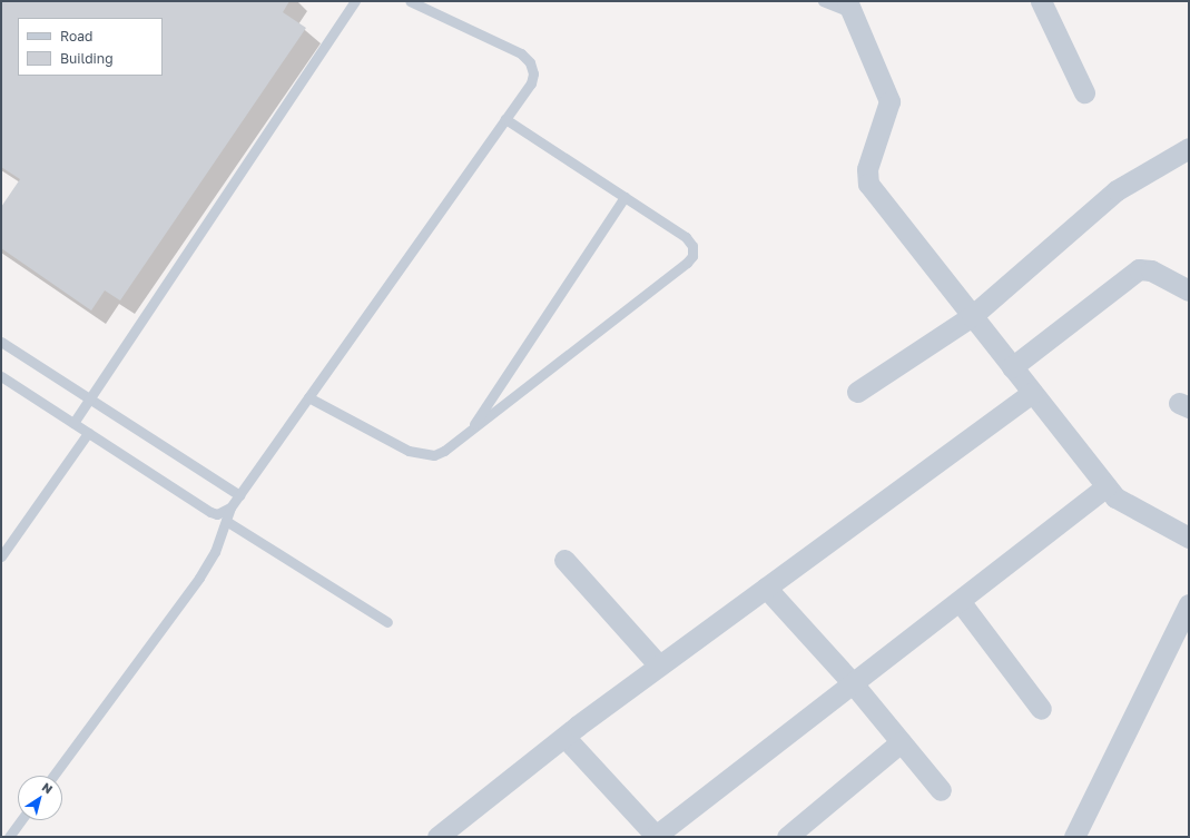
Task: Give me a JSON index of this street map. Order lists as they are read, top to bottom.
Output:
{
  "legend": ["Road", "Building"],
  "north": "top right"
}
